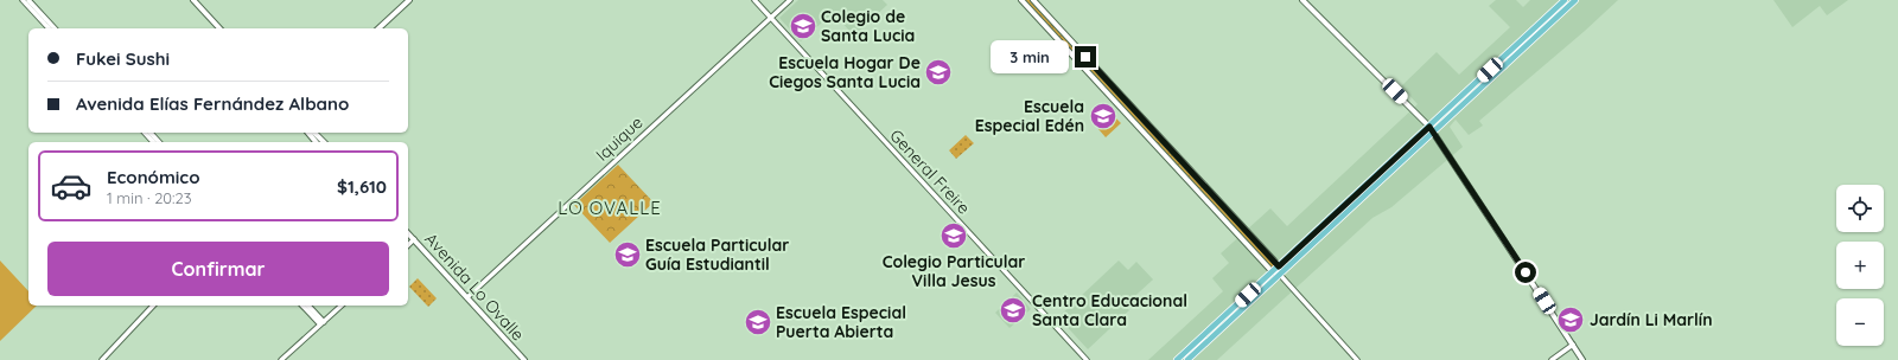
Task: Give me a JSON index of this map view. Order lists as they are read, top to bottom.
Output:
{
  "streets": {
    "main road": ["Avenida Lo Ovalle"],
    "street": ["Iquique", "General Freire"]
  },
  "crossings": [
    ["Iquique", "General Freire"],
    ["Iquique", "Avenida Lo Ovalle"]
  ],
  "districts": ["LO OVALLE"],
  "places": {
    "school or university": [
      "Colegio de Santa Lucia",
      "Escuela Hogar De Ciegos Santa Lucia",
      "Escuela Especial Edén",
      "Colegio Particular Villa Jesus",
      "Escuela Particular Guía Estudiantil",
      "Centro Educacional Santa Clara",
      "Jardín Li Marlín",
      "Escuela Especial Puerta Abierta"
    ]
  },
  "page": {
    "banner": ["Fukei Sushi", "Avenida Elías Fernández Albano"],
    "bubble": "3 min",
    "list": [
      {
        "name": "Económico",
        "note": "1 min · 20:23",
        "value": "$1,610"
      }
    ],
    "map_buttons": ["+", "−"],
    "buttons": "Confirmar"
  }
}
